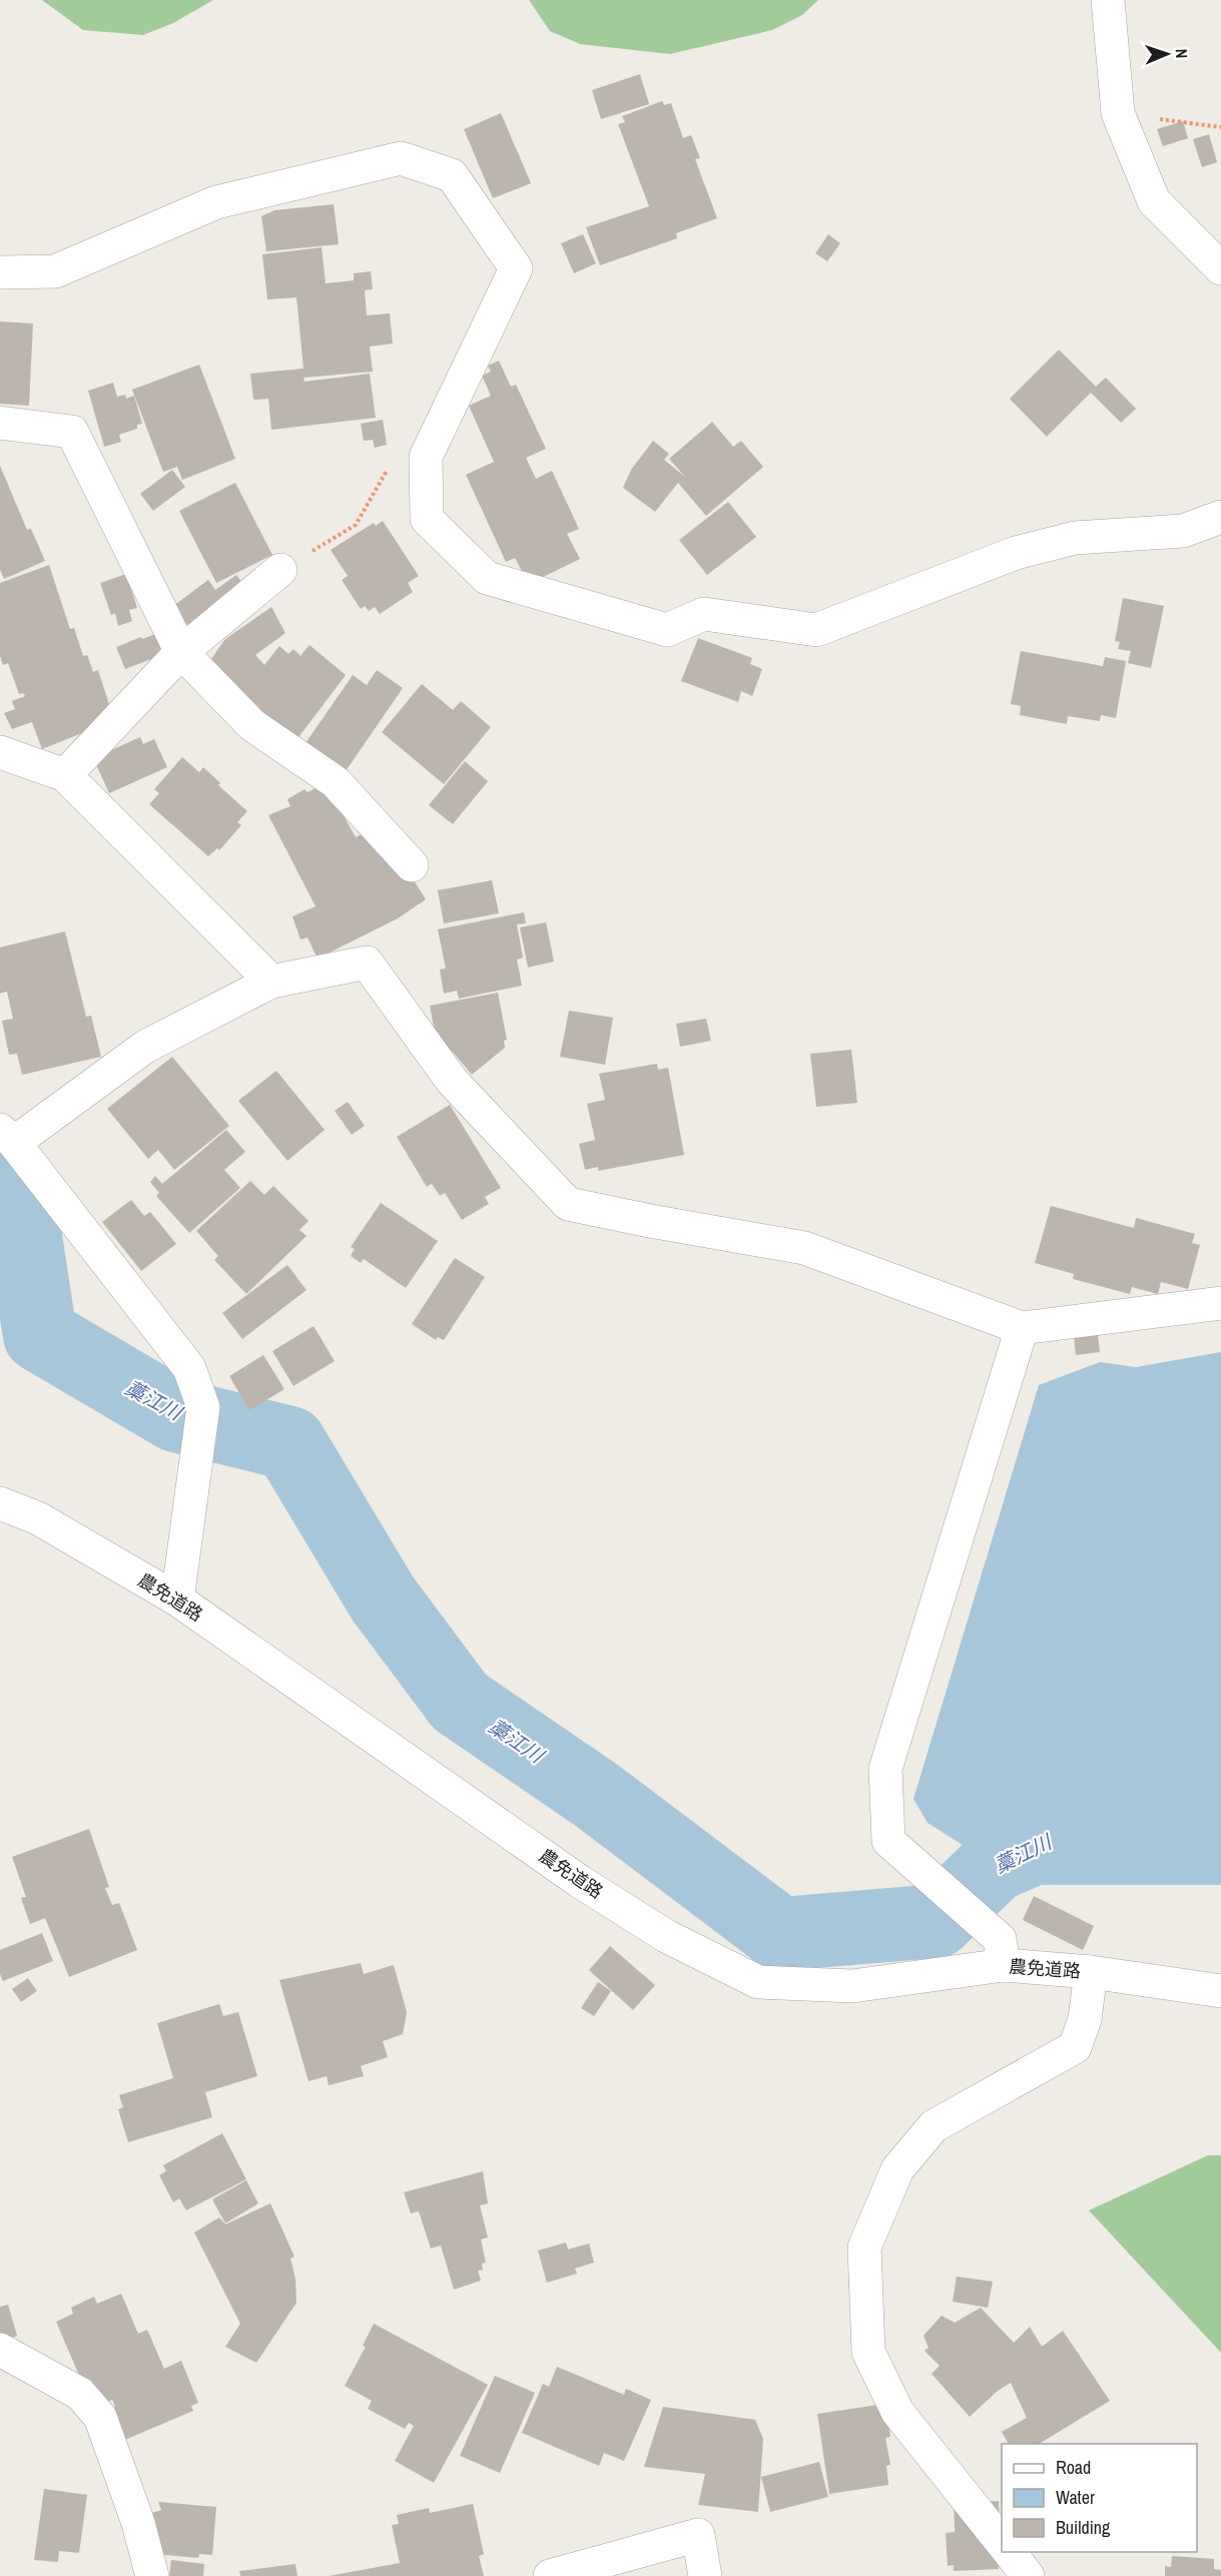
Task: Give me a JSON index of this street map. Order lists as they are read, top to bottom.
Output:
{
  "streets": {
    "street": ["農免道路"]
  },
  "water": ["藁江川"],
  "legend": ["Road", "Water", "Building"],
  "north": "right"
}
